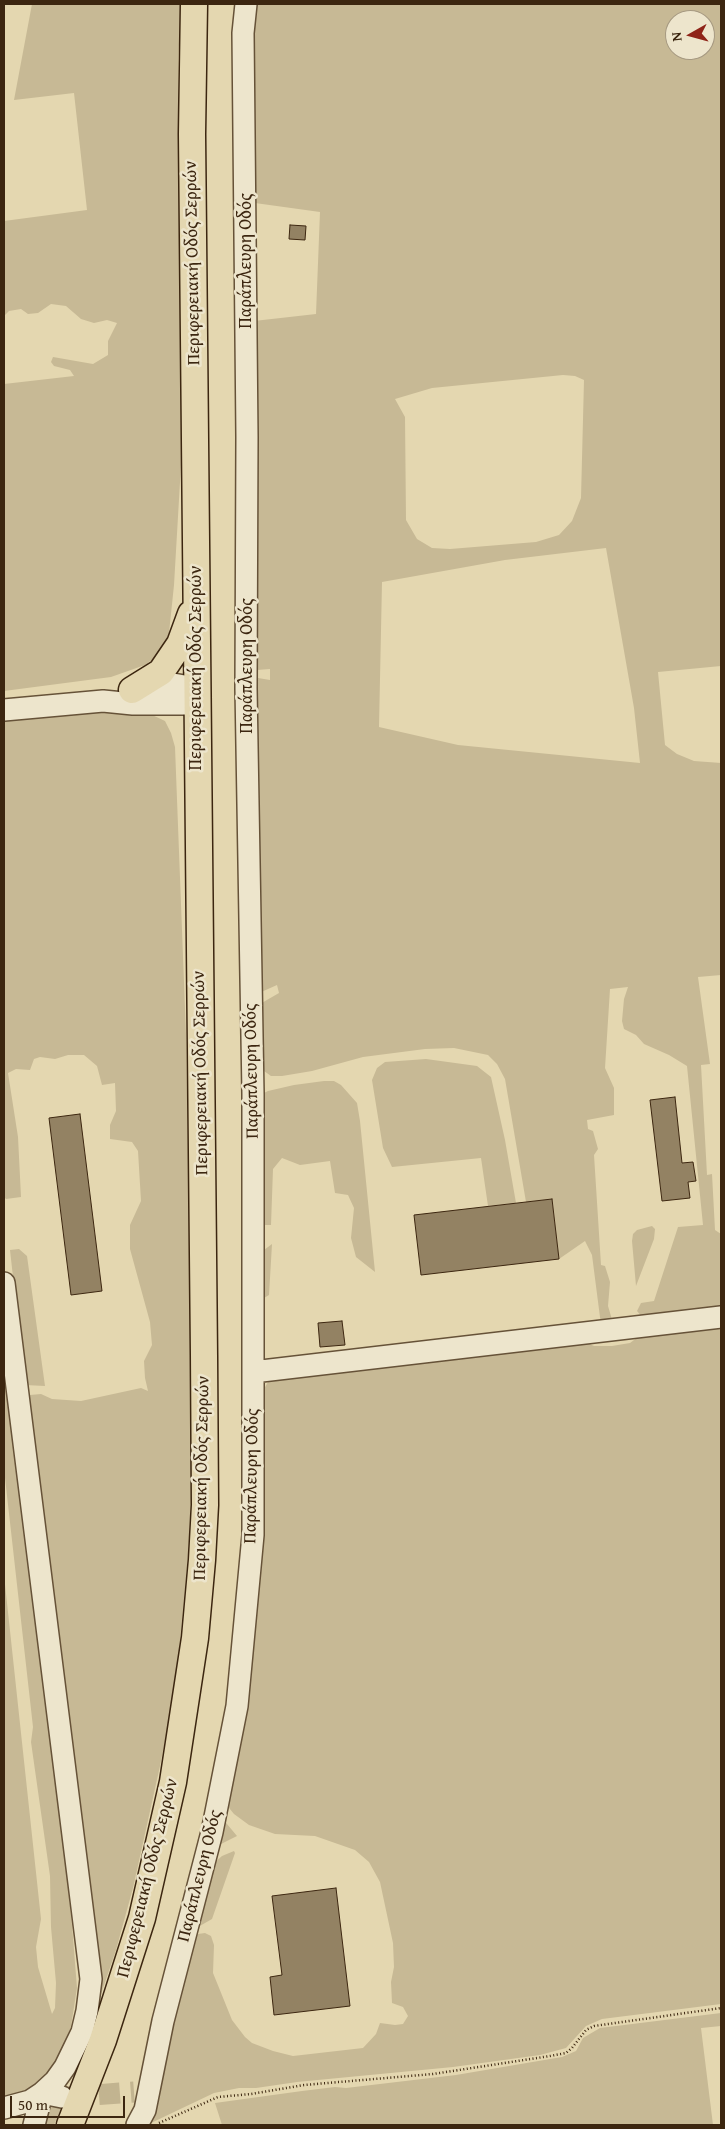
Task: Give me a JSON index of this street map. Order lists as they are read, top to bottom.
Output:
{
  "streets": {
    "main road": ["Περιφερειακή Οδός Σερρών"],
    "street": ["Παράπλευρη Οδός"]
  },
  "scale_bar": "50 m",
  "north": "left"
}
